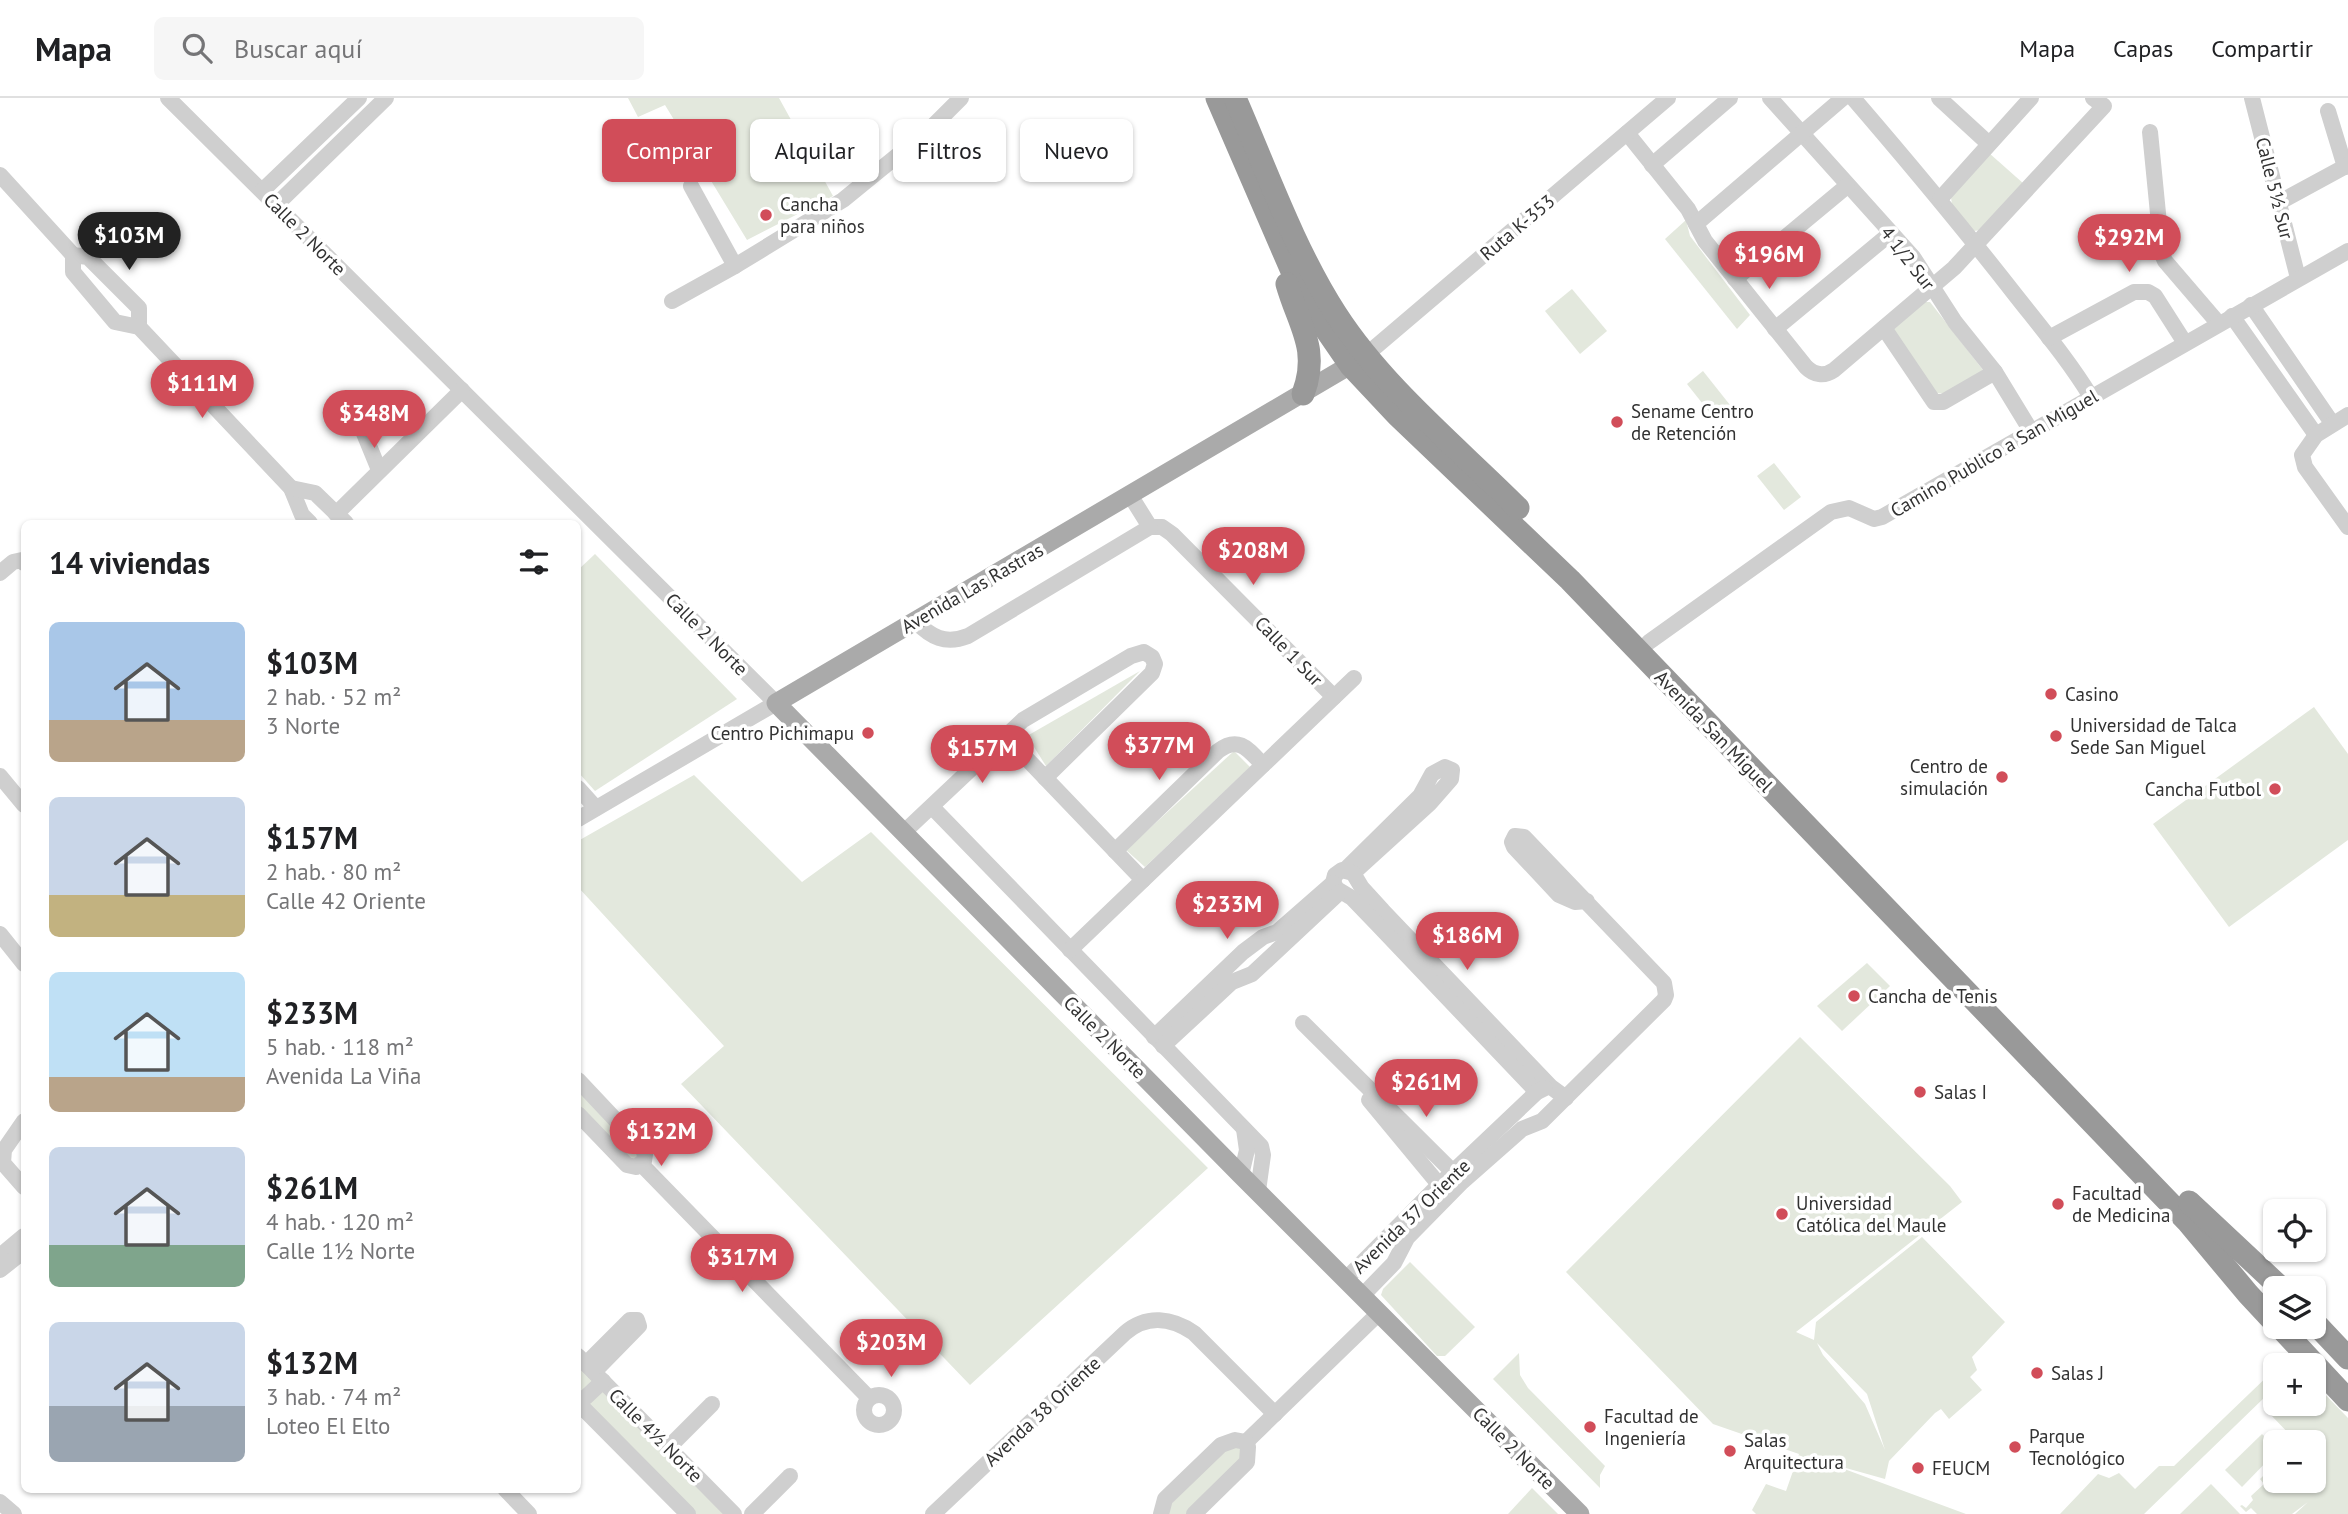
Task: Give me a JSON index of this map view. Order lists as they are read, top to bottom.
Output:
{
  "streets": {
    "highway": ["Avenida San Miguel"],
    "main road": ["Calle 2 Norte", "Avenida Las Rastras"],
    "street": [
      "Calle 5½ Sur",
      "Ruta K-353",
      "4 1/2 Sur",
      "Camino Publico a San Miguel",
      "Calle 1 Sur",
      "Avenida 37 Oriente",
      "Avenda 38 Oriente",
      "Calle 4½ Norte"
    ]
  },
  "crossings": [
    ["Calle 5½ Sur", "Camino Publico a San Miguel"],
    ["Ruta K-353", "Avenida Las Rastras"],
    ["Ruta K-353", "Avenida San Miguel"],
    ["Calle 2 Norte", "Avenida Las Rastras"],
    ["Calle 2 Norte", "Avenida 37 Oriente"],
    ["4 1/2 Sur", "Camino Publico a San Miguel"],
    ["Camino Publico a San Miguel", "Avenida San Miguel"],
    ["Avenida Las Rastras", "Avenida San Miguel"]
  ],
  "places": [
    "Cancha para niños",
    "Sename Centro de Retención",
    "Casino",
    "Centro Pichimapu",
    "Universidad de Talca Sede San Miguel",
    "Centro de simulación",
    "Cancha Futbol",
    "Cancha de Tenis",
    "Salas I",
    "Facultad de Medicina",
    "Universidad Católica del Maule",
    "Salas J",
    "Facultad de Ingeniería",
    "Parque Tecnológico",
    "Salas Arquitectura",
    "FEUCM"
  ],
  "page": {
    "header": "Mapa",
    "search": "Buscar aquí",
    "nav": ["Mapa", "Capas", "Compartir"],
    "chip": [
      "Comprar",
      "Alquilar",
      "Filtros",
      "Nuevo"
    ],
    "price": [
      "$103M",
      "$292M",
      "$196M",
      "$111M",
      "$348M",
      "$208M",
      "$377M",
      "$157M",
      "$233M",
      "$186M",
      "$261M",
      "$132M",
      "$317M",
      "$203M"
    ],
    "heading": "14 viviendas",
    "list": [
      {
        "name": "$103M",
        "note": "2 hab. · 52 m² · 3 Norte"
      },
      {
        "name": "$157M",
        "note": "2 hab. · 80 m² · Calle 42 Oriente"
      },
      {
        "name": "$233M",
        "note": "5 hab. · 118 m² · Avenida La Viña"
      },
      {
        "name": "$261M",
        "note": "4 hab. · 120 m² · Calle 1½ Norte"
      },
      {
        "name": "$132M",
        "note": "3 hab. · 74 m² · Loteo El Elto"
      }
    ],
    "map_buttons": ["+", "−"]
  }
}
